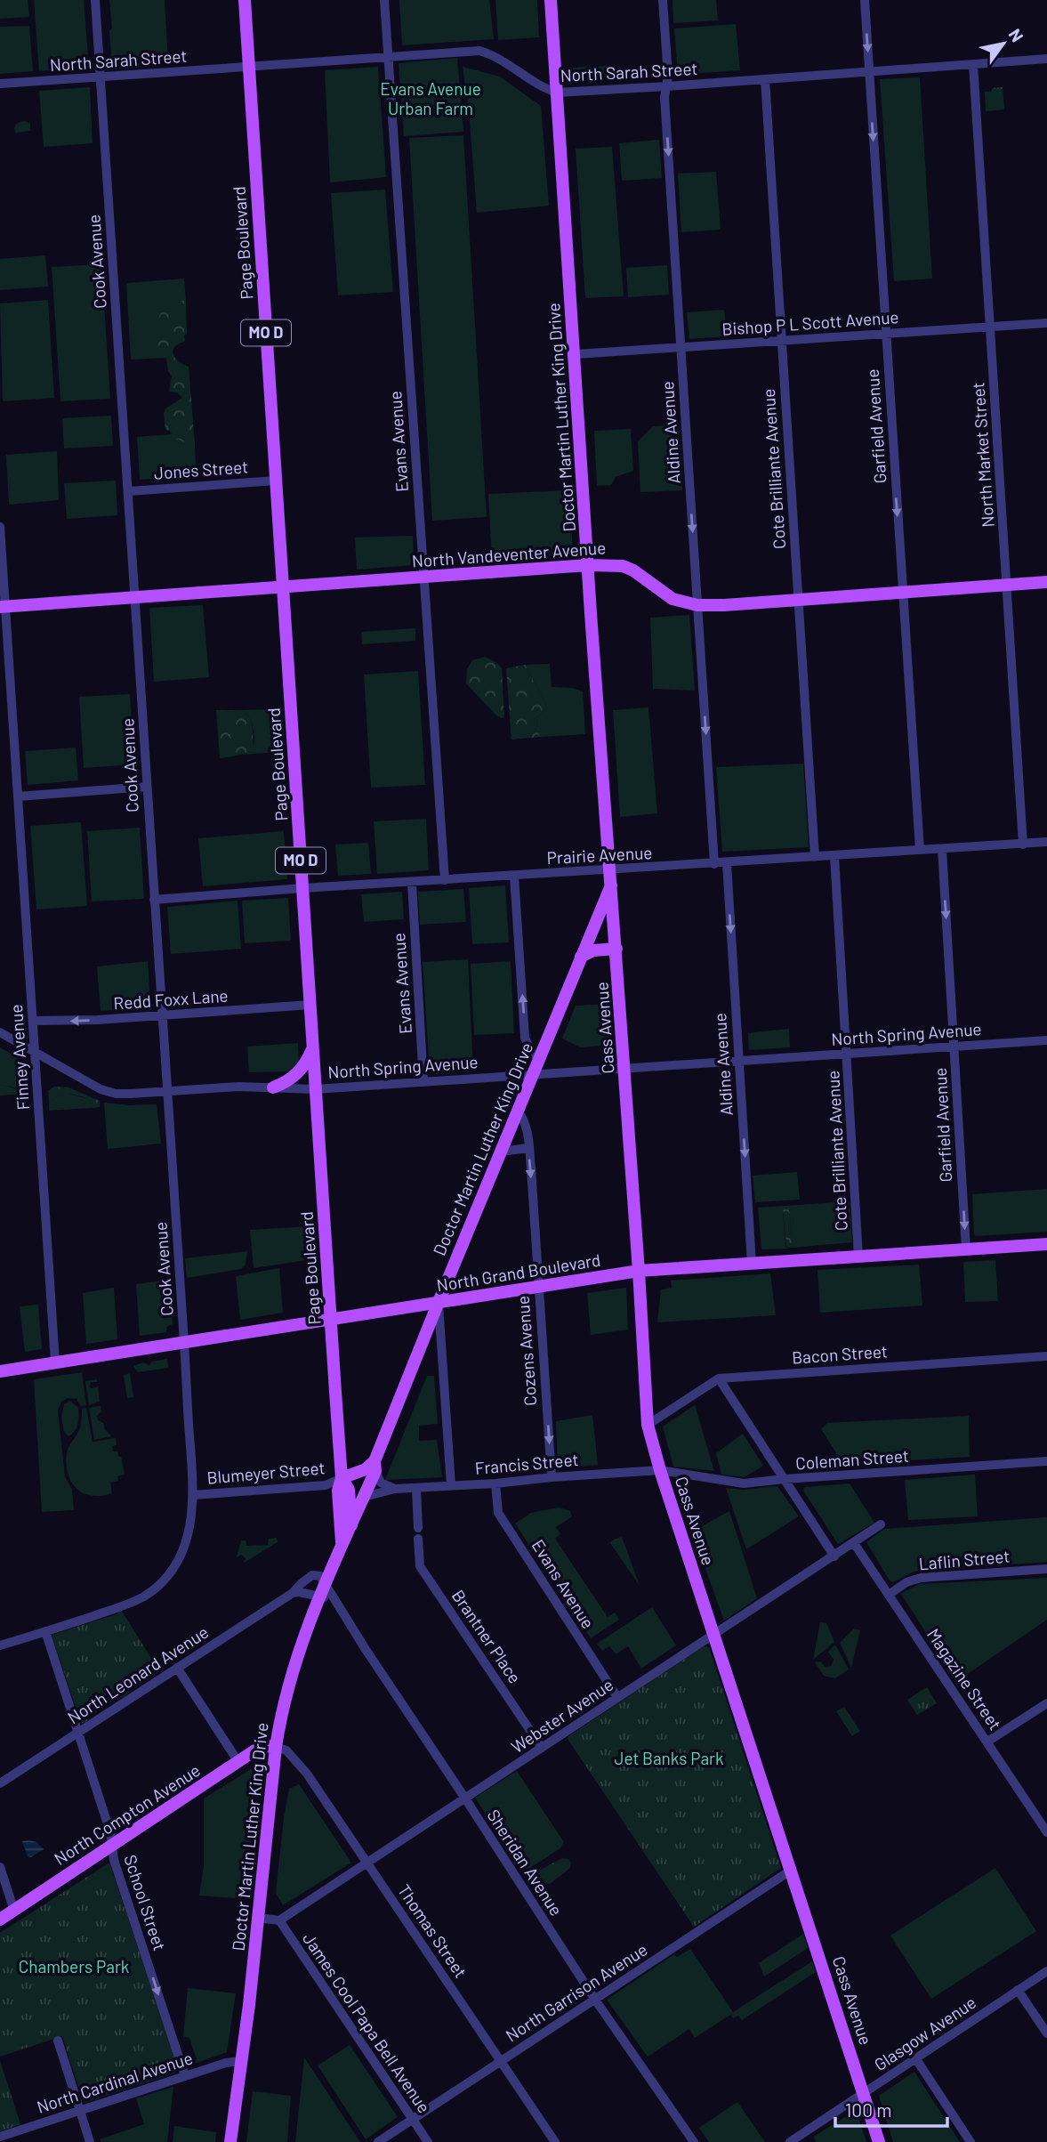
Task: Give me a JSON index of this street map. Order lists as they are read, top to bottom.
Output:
{
  "streets": {
    "main road": [
      "Page Boulevard",
      "MO D",
      "Doctor Martin Luther King Drive",
      "North Vandeventer Avenue",
      "Cass Avenue",
      "North Grand Boulevard",
      "North Compton Avenue"
    ],
    "street": [
      "North Sarah Street",
      "Cook Avenue",
      "Bishop P L Scott Avenue",
      "Garfield Avenue",
      "Aldine Avenue",
      "Evans Avenue",
      "North Market Street",
      "Cote Brilliante Avenue",
      "Jones Street",
      "Prairie Avenue",
      "Redd Foxx Lane",
      "North Spring Avenue",
      "Finney Avenue",
      "Cozens Avenue",
      "Bacon Street",
      "Coleman Street",
      "Francis Street",
      "Blumeyer Street",
      "Laflin Street",
      "Brantner Place",
      "North Leonard Avenue",
      "Magazine Street",
      "Webster Avenue",
      "Sheridan Avenue",
      "School Street",
      "Thomas Street",
      "North Garrison Avenue",
      "James Cool Papa Bell Avenue",
      "Glasgow Avenue",
      "North Cardinal Avenue"
    ]
  },
  "crossings": [
    ["North Sarah Street", "Page Boulevard"],
    ["North Sarah Street", "Cook Avenue"],
    ["North Sarah Street", "Doctor Martin Luther King Drive"],
    ["North Sarah Street", "Garfield Avenue"],
    ["North Sarah Street", "Aldine Avenue"],
    ["North Sarah Street", "Evans Avenue"],
    ["North Sarah Street", "North Market Street"],
    ["North Sarah Street", "Cote Brilliante Avenue"],
    ["Page Boulevard", "Doctor Martin Luther King Drive"],
    ["Page Boulevard", "Jones Street"],
    ["Page Boulevard", "North Vandeventer Avenue"],
    ["Page Boulevard", "Prairie Avenue"],
    ["Page Boulevard", "Redd Foxx Lane"],
    ["Page Boulevard", "North Spring Avenue"],
    ["Page Boulevard", "North Grand Boulevard"],
    ["Page Boulevard", "Blumeyer Street"],
    ["Cook Avenue", "Jones Street"],
    ["Cook Avenue", "North Vandeventer Avenue"],
    ["Cook Avenue", "Prairie Avenue"],
    ["Cook Avenue", "Redd Foxx Lane"],
    ["Cook Avenue", "North Spring Avenue"],
    ["Cook Avenue", "North Grand Boulevard"],
    ["Cook Avenue", "Blumeyer Street"],
    ["Cook Avenue", "School Street"],
    ["Bishop P L Scott Avenue", "Doctor Martin Luther King Drive"],
    ["Bishop P L Scott Avenue", "Garfield Avenue"],
    ["Bishop P L Scott Avenue", "Aldine Avenue"],
    ["Bishop P L Scott Avenue", "North Market Street"],
    ["Bishop P L Scott Avenue", "Cote Brilliante Avenue"],
    ["Doctor Martin Luther King Drive", "North Vandeventer Avenue"],
    ["Doctor Martin Luther King Drive", "Prairie Avenue"],
    ["Doctor Martin Luther King Drive", "Cass Avenue"],
    ["Doctor Martin Luther King Drive", "North Spring Avenue"],
    ["Doctor Martin Luther King Drive", "North Grand Boulevard"],
    ["Doctor Martin Luther King Drive", "Cozens Avenue"],
    ["Doctor Martin Luther King Drive", "Francis Street"],
    ["Doctor Martin Luther King Drive", "Blumeyer Street"],
    ["Doctor Martin Luther King Drive", "North Leonard Avenue"],
    ["Doctor Martin Luther King Drive", "North Compton Avenue"],
    ["Doctor Martin Luther King Drive", "Sheridan Avenue"],
    ["Doctor Martin Luther King Drive", "Thomas Street"],
    ["Doctor Martin Luther King Drive", "North Cardinal Avenue"],
    ["Garfield Avenue", "North Vandeventer Avenue"],
    ["Garfield Avenue", "Prairie Avenue"],
    ["Garfield Avenue", "North Spring Avenue"],
    ["Garfield Avenue", "North Grand Boulevard"],
    ["Aldine Avenue", "North Vandeventer Avenue"],
    ["Aldine Avenue", "Prairie Avenue"],
    ["Aldine Avenue", "North Spring Avenue"],
    ["Aldine Avenue", "North Grand Boulevard"],
    ["Evans Avenue", "North Vandeventer Avenue"],
    ["Evans Avenue", "Prairie Avenue"],
    ["Evans Avenue", "North Spring Avenue"],
    ["Evans Avenue", "Francis Street"],
    ["Evans Avenue", "Webster Avenue"],
    ["North Market Street", "North Vandeventer Avenue"],
    ["North Market Street", "Prairie Avenue"],
    ["Cote Brilliante Avenue", "North Vandeventer Avenue"],
    ["Cote Brilliante Avenue", "Prairie Avenue"],
    ["Cote Brilliante Avenue", "North Spring Avenue"],
    ["Cote Brilliante Avenue", "North Grand Boulevard"],
    ["North Vandeventer Avenue", "Finney Avenue"],
    ["Redd Foxx Lane", "Finney Avenue"],
    ["Cass Avenue", "North Spring Avenue"],
    ["Cass Avenue", "North Grand Boulevard"],
    ["Cass Avenue", "Bacon Street"],
    ["Cass Avenue", "Coleman Street"],
    ["Cass Avenue", "Francis Street"],
    ["Cass Avenue", "Webster Avenue"],
    ["Cass Avenue", "North Garrison Avenue"],
    ["Cass Avenue", "Glasgow Avenue"],
    ["North Spring Avenue", "Finney Avenue"],
    ["Finney Avenue", "North Grand Boulevard"],
    ["North Grand Boulevard", "Cozens Avenue"],
    ["Cozens Avenue", "Francis Street"],
    ["Coleman Street", "Francis Street"],
    ["Laflin Street", "Magazine Street"],
    ["Brantner Place", "Webster Avenue"],
    ["North Leonard Avenue", "Sheridan Avenue"],
    ["North Leonard Avenue", "School Street"],
    ["Magazine Street", "Webster Avenue"],
    ["Webster Avenue", "Sheridan Avenue"],
    ["Webster Avenue", "Thomas Street"],
    ["Webster Avenue", "James Cool Papa Bell Avenue"],
    ["North Compton Avenue", "School Street"],
    ["North Compton Avenue", "Thomas Street"],
    ["Sheridan Avenue", "North Garrison Avenue"],
    ["School Street", "North Cardinal Avenue"],
    ["Thomas Street", "North Garrison Avenue"],
    ["North Garrison Avenue", "James Cool Papa Bell Avenue"]
  ],
  "one_way": [
    "Garfield Avenue",
    "Aldine Avenue",
    "Redd Foxx Lane",
    "Cozens Avenue",
    "School Street"
  ],
  "parks": ["Evans Avenue Urban Farm", "Jet Banks Park", "Chambers Park"],
  "scale_bar": "100 m",
  "north": "top right"
}
